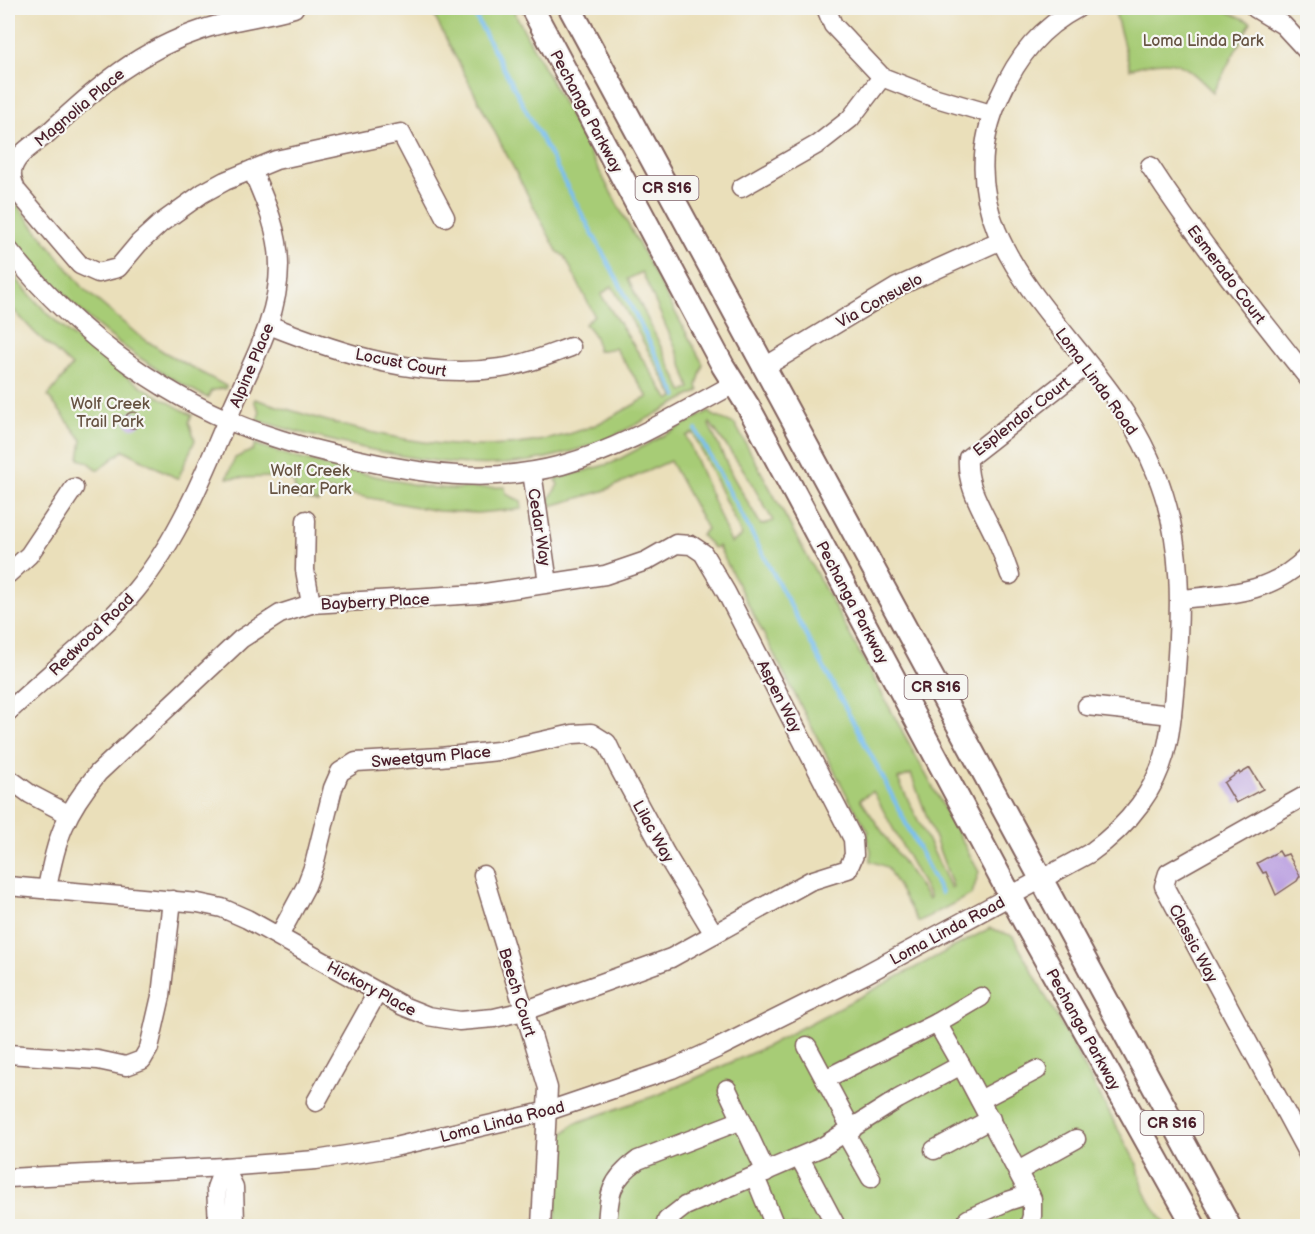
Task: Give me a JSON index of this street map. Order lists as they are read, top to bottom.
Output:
{
  "streets": {
    "main road": ["Pechanga Parkway", "CR S16"],
    "street": [
      "Magnolia Place",
      "Esmerado Court",
      "Via Consuelo",
      "Locust Court",
      "Alpine Place",
      "Loma Linda Road",
      "Esplendor Court",
      "Cedar Way",
      "Bayberry Place",
      "Redwood Road",
      "Aspen Way",
      "Sweetgum Place",
      "Lilac Way",
      "Classic Way",
      "Hickory Place",
      "Beech Court"
    ]
  },
  "crossings": [
    ["Magnolia Place", "Alpine Place"],
    ["Pechanga Parkway", "Via Consuelo"],
    ["Pechanga Parkway", "Loma Linda Road"],
    ["Via Consuelo", "Loma Linda Road"],
    ["Locust Court", "Alpine Place"],
    ["Alpine Place", "Redwood Road"],
    ["Loma Linda Road", "Esplendor Court"],
    ["Loma Linda Road", "Beech Court"],
    ["Cedar Way", "Bayberry Place"],
    ["Bayberry Place", "Aspen Way"],
    ["Bayberry Place", "Hickory Place"],
    ["Aspen Way", "Hickory Place"],
    ["Sweetgum Place", "Lilac Way"],
    ["Sweetgum Place", "Hickory Place"],
    ["Lilac Way", "Hickory Place"],
    ["Hickory Place", "Beech Court"]
  ],
  "parks": ["Loma Linda Park", "Wolf Creek Trail Park", "Wolf Creek Linear Park"]
}
